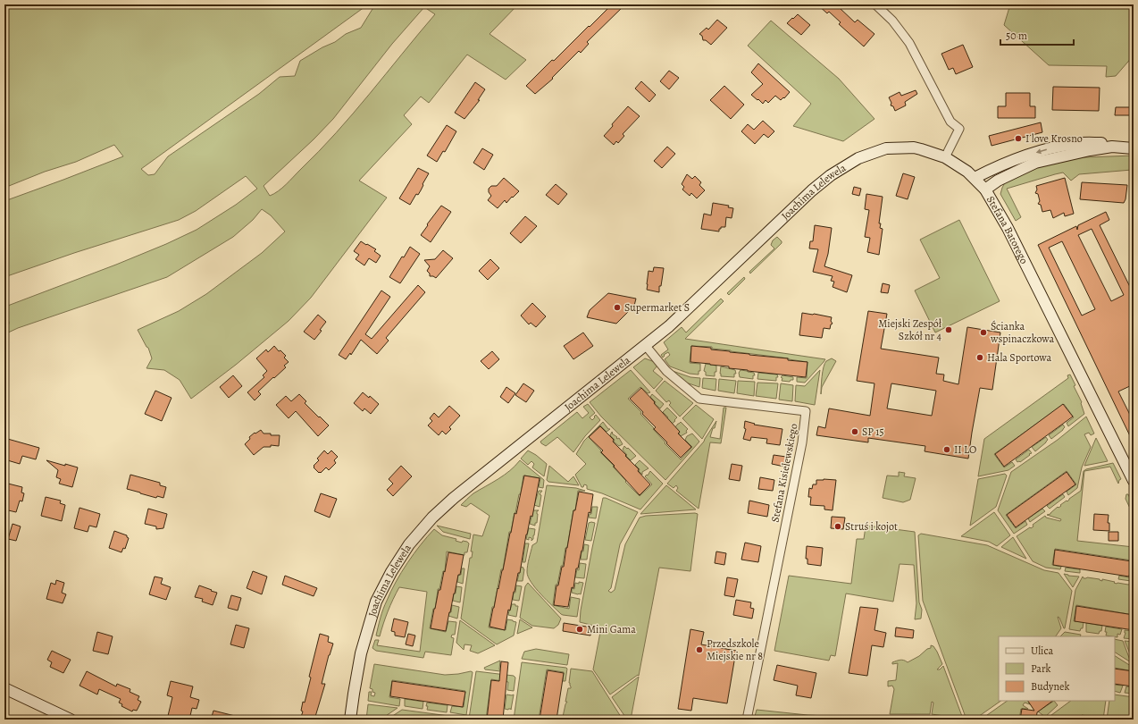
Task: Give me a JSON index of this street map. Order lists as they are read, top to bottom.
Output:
{
  "streets": {
    "street": ["Joachima Lelewela", "Stefana Batorego", "Stefana Kisielewskiego"]
  },
  "crossings": [
    ["Joachima Lelewela", "Stefana Batorego"],
    ["Joachima Lelewela", "Stefana Kisielewskiego"]
  ],
  "places": [
    "I love Krosno",
    "Supermarket S",
    "Miejski Zespół Szkół nr 4",
    "Ścianka wspinaczkowa",
    "Hala Sportowa",
    "SP 15",
    "II LO",
    "Struś i kojot",
    "Mini Gama",
    "Przedszkole Miejskie nr 8"
  ],
  "legend": ["Ulica", "Park", "Budynek"],
  "scale_bar": "50 m"
}
